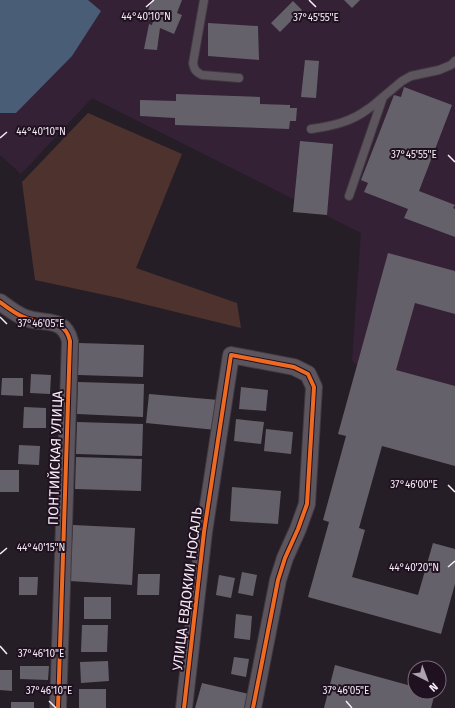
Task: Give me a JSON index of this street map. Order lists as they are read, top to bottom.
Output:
{
  "streets": {
    "street": ["ПОНТИЙСКАЯ УЛИЦА", "УЛИЦА ЕВДОКИИ НОСАЛЬ"]
  },
  "north": "bottom right",
  "coordinates": [
    "44°40'10\"N",
    "37°45'55\"E",
    "37°46'05\"E",
    "37°46'00\"E",
    "44°40'15\"N",
    "44°40'20\"N",
    "37°46'10\"E"
  ]
}
